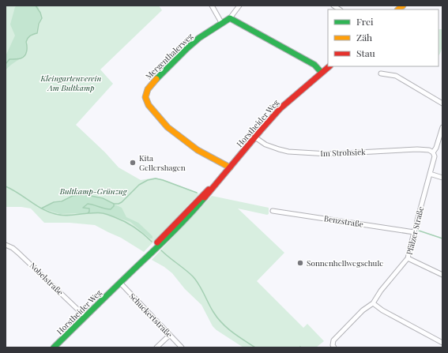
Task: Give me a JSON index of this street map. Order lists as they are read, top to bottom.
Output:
{
  "streets": {
    "street": [
      "Mergenthalerweg",
      "Horstheider Weg",
      "Im Strohsiek",
      "Benzstraße",
      "Pfälzer Straße",
      "Nobelstraße",
      "Schuckertstraße"
    ]
  },
  "crossings": [
    ["Mergenthalerweg", "Horstheider Weg"],
    ["Horstheider Weg", "Im Strohsiek"],
    ["Horstheider Weg", "Nobelstraße"],
    ["Horstheider Weg", "Schuckertstraße"],
    ["Im Strohsiek", "Pfälzer Straße"],
    ["Benzstraße", "Pfälzer Straße"]
  ],
  "parks": ["Kleingartenverein Am Bultkamp", "Bultkamp-Grünzug"],
  "places": ["Kita Gellershagen", "Sonnenhellwegschule"],
  "legend": ["Frei", "Zäh", "Stau"]
}
